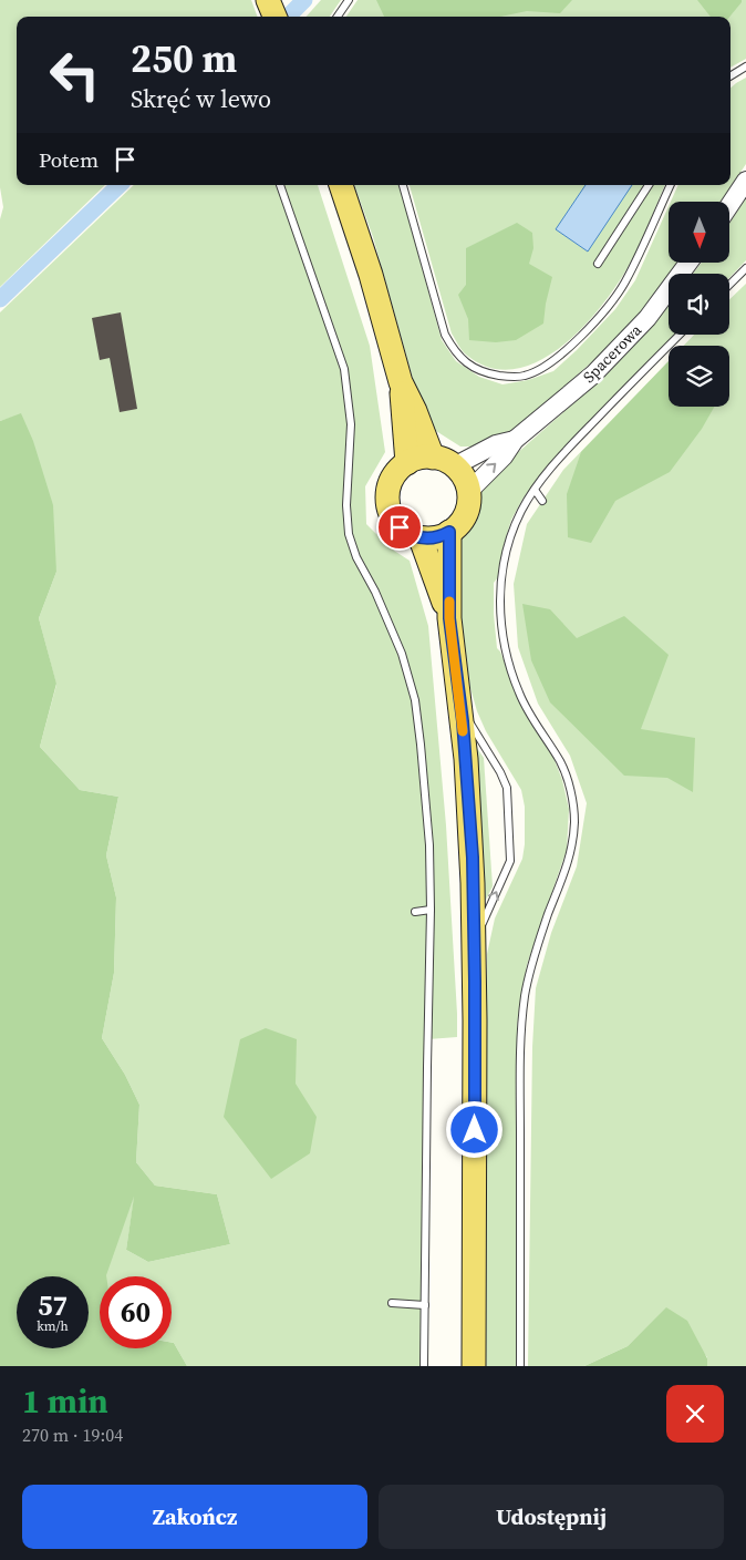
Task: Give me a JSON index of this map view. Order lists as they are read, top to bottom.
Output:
{
  "streets": {
    "street": ["Spacerowa"]
  },
  "north": "bottom",
  "page": {
    "turn": ["250 m", "Skręć w lewo"],
    "then": "Potem",
    "speed": "57 km/h",
    "limit": "60",
    "heading": ["1 min", "270 m · 19:04"],
    "buttons": ["Zakończ", "Udostępnij"]
  }
}
